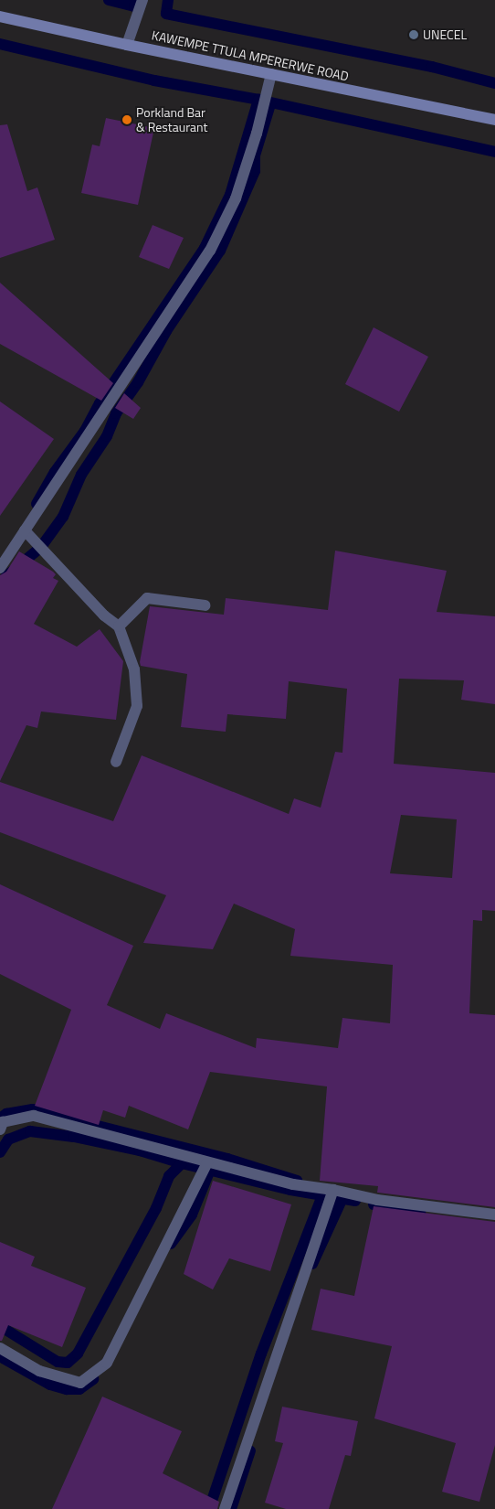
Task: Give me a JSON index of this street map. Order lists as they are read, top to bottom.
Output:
{
  "streets": {
    "street": ["KAWEMPE TTULA MPERERWE ROAD"]
  },
  "places": ["UNECEL", "Porkland Bar & Restaurant"]
}
